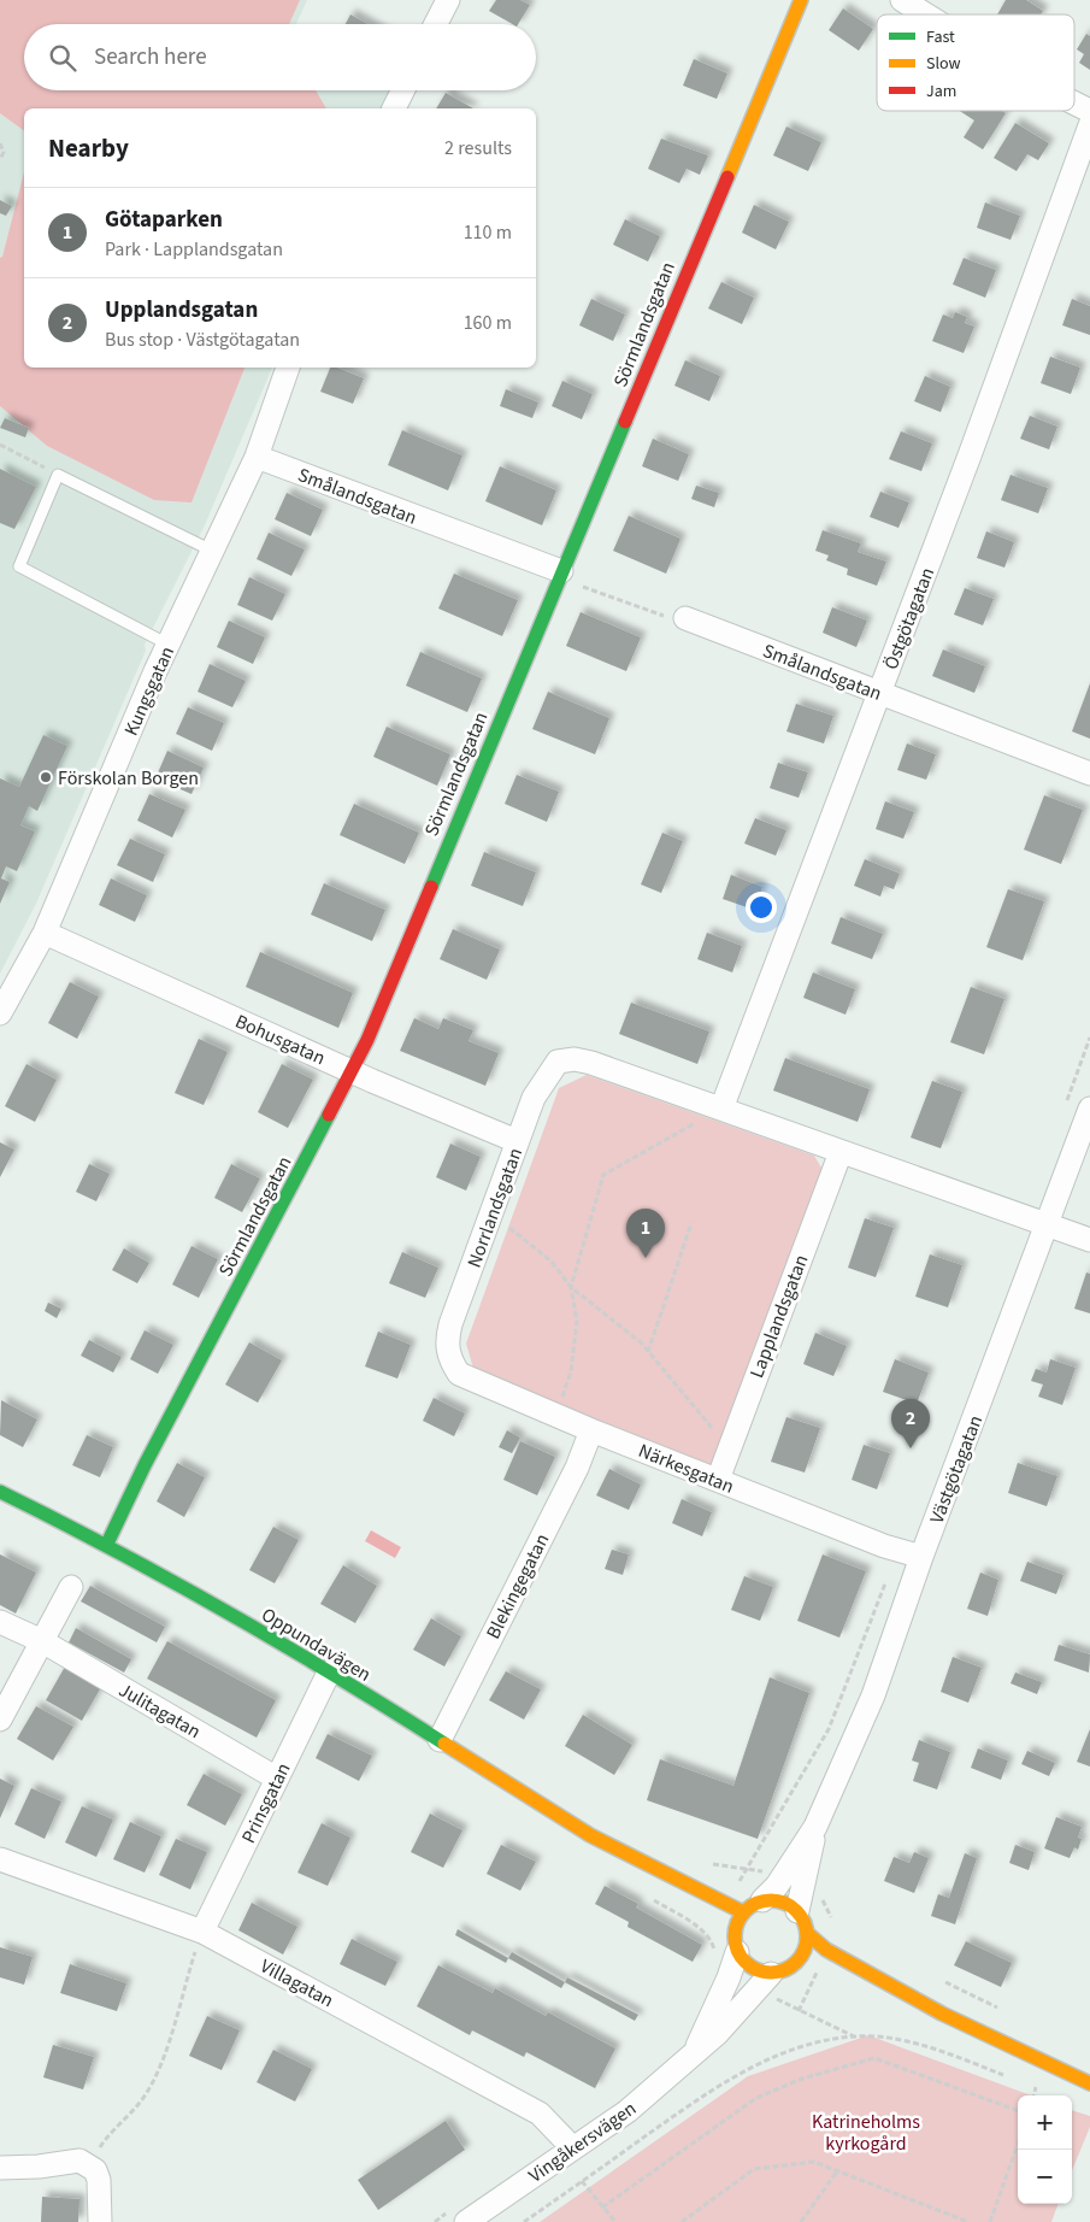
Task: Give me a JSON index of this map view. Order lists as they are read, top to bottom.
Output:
{
  "streets": {
    "street": [
      "Sörmlandsgatan",
      "Smålandsgatan",
      "Östgötagatan",
      "Kungsgatan",
      "Bohusgatan",
      "Norrlandsgatan",
      "Lapplandsgatan",
      "Närkesgatan",
      "Västgötagatan",
      "Blekingegatan",
      "Oppundavägen",
      "Julitagatan",
      "Prinsgatan",
      "Villagatan",
      "Vingåkersvägen"
    ]
  },
  "crossings": [
    ["Sörmlandsgatan", "Smålandsgatan"],
    ["Sörmlandsgatan", "Bohusgatan"],
    ["Sörmlandsgatan", "Oppundavägen"],
    ["Smålandsgatan", "Östgötagatan"],
    ["Smålandsgatan", "Kungsgatan"],
    ["Östgötagatan", "Norrlandsgatan"],
    ["Kungsgatan", "Bohusgatan"],
    ["Bohusgatan", "Norrlandsgatan"],
    ["Norrlandsgatan", "Närkesgatan"],
    ["Lapplandsgatan", "Närkesgatan"],
    ["Närkesgatan", "Västgötagatan"],
    ["Närkesgatan", "Blekingegatan"],
    ["Västgötagatan", "Oppundavägen"],
    ["Västgötagatan", "Vingåkersvägen"],
    ["Blekingegatan", "Oppundavägen"],
    ["Oppundavägen", "Prinsgatan"],
    ["Oppundavägen", "Vingåkersvägen"],
    ["Julitagatan", "Prinsgatan"],
    ["Prinsgatan", "Villagatan"],
    ["Villagatan", "Vingåkersvägen"]
  ],
  "parks": ["Katrineholms kyrkogård"],
  "places": ["Förskolan Borgen"],
  "legend": ["Fast", "Slow", "Jam"],
  "page": {
    "search": "Search here",
    "heading": ["Nearby", "2 results"],
    "list": [
      {
        "mark": "1",
        "name": "Götaparken",
        "note": "Park · Lapplandsgatan",
        "value": "110 m"
      },
      {
        "mark": "2",
        "name": "Upplandsgatan",
        "note": "Bus stop · Västgötagatan",
        "value": "160 m"
      }
    ],
    "pins": ["1", "2"],
    "map_buttons": ["+", "−"]
  }
}
